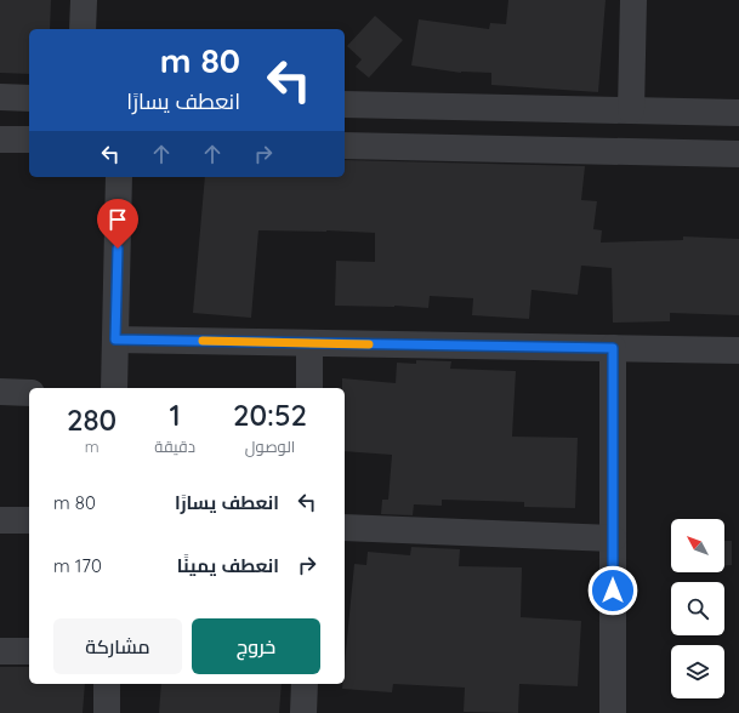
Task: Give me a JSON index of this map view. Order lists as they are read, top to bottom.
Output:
{
  "north": "top left",
  "page": {
    "turn": ["80 m", "انعطف يسارًا"],
    "eta": [
      "20:52",
      "الوصول",
      "1",
      "دقيقة",
      "280",
      "m"
    ],
    "list": [
      {
        "name": "انعطف يسارًا",
        "value": "80 m"
      },
      {
        "name": "انعطف يمينًا",
        "value": "170 m"
      }
    ],
    "buttons": ["خروج", "مشاركة"]
  }
}
